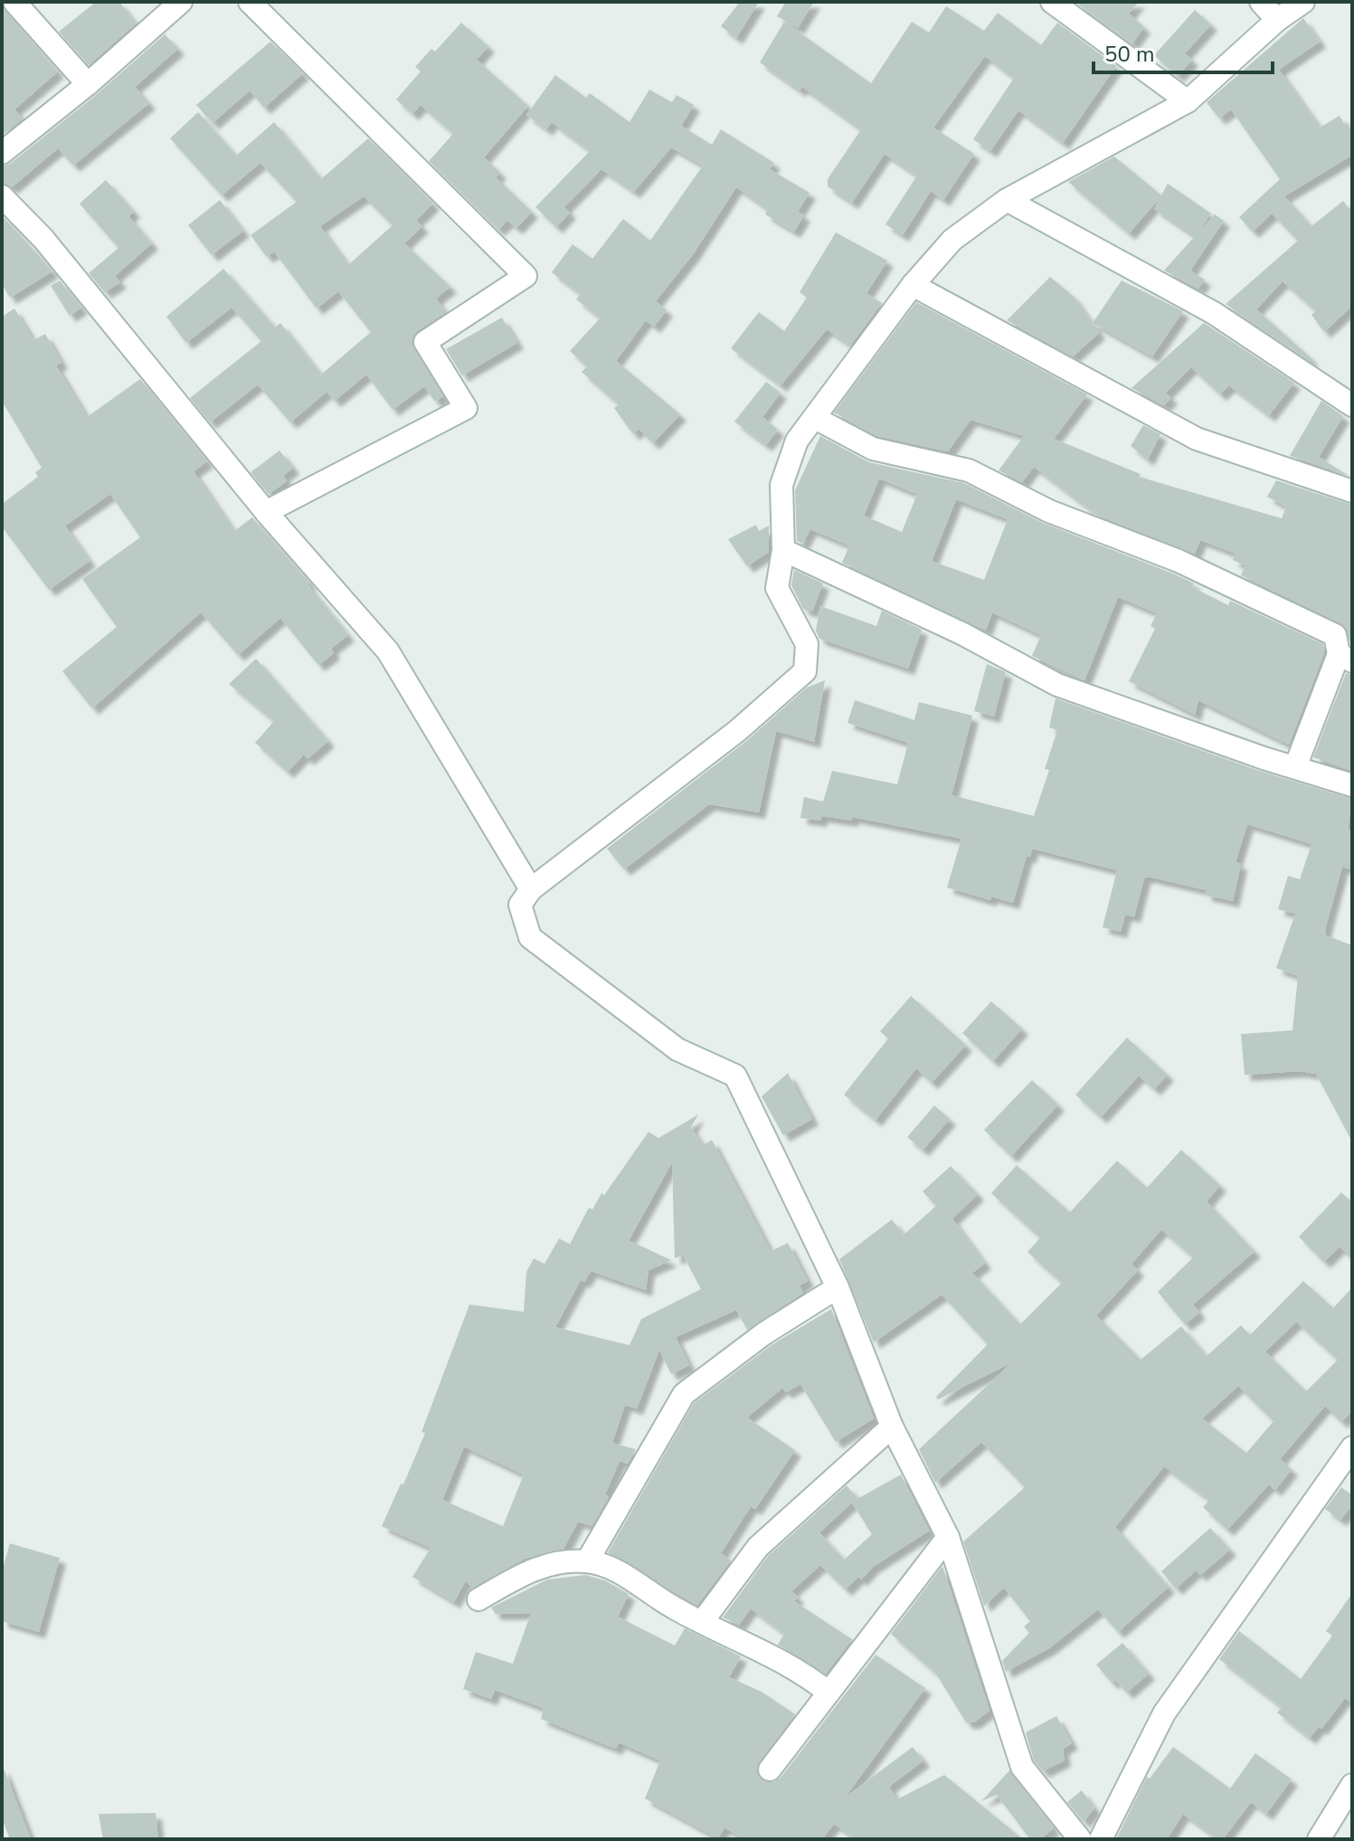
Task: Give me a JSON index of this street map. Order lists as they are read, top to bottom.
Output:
{
  "scale_bar": "50 m"
}
